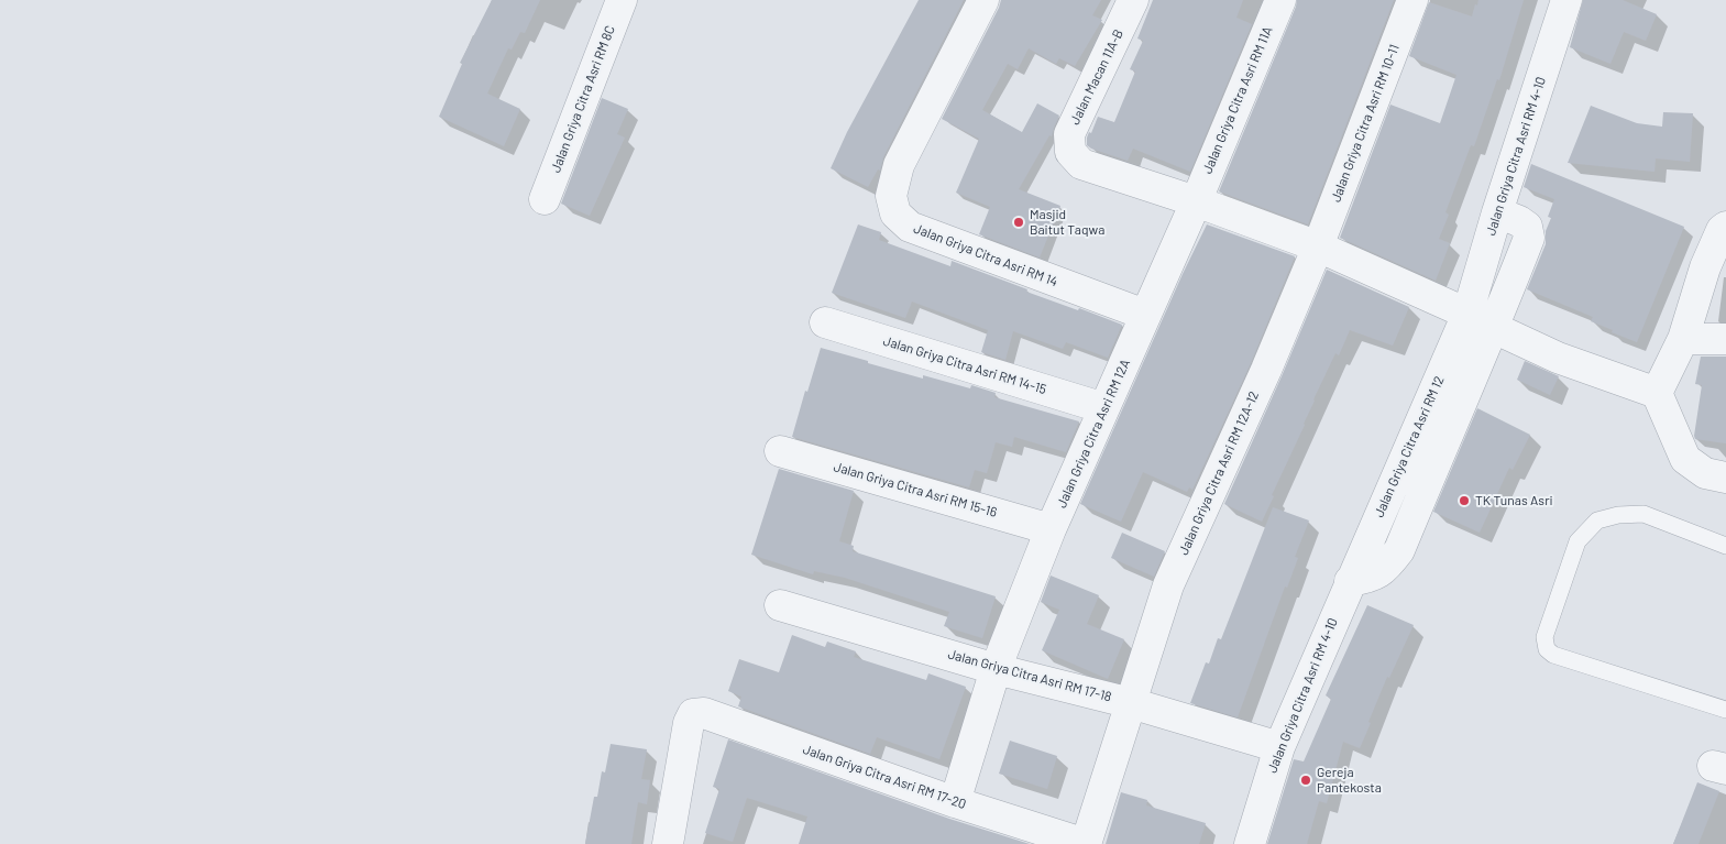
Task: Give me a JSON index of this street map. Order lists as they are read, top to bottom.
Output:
{
  "streets": {
    "street": [
      "Jalan Macan 11A-B",
      "Jalan Griya Citra Asri RM 8C",
      "Jalan Griya Citra Asri RM 11A",
      "Jalan Griya Citra Asri RM 10-11",
      "Jalan Griya Citra Asri RM 4-10",
      "Jalan Griya Citra Asri RM 14",
      "Jalan Griya Citra Asri RM 14-15",
      "Jalan Griya Citra Asri RM 12A",
      "Jalan Griya Citra Asri RM 12",
      "Jalan Griya Citra Asri RM 12A-12",
      "Jalan Griya Citra Asri RM 15-16",
      "Jalan Griya Citra Asri RM 17-18",
      "Jalan Griya Citra Asri RM 17-20"
    ]
  },
  "crossings": [
    ["Jalan Macan 11A-B", "Jalan Griya Citra Asri RM 11A"],
    ["Jalan Macan 11A-B", "Jalan Griya Citra Asri RM 10-11"],
    ["Jalan Macan 11A-B", "Jalan Griya Citra Asri RM 4-10"],
    ["Jalan Macan 11A-B", "Jalan Griya Citra Asri RM 12A"],
    ["Jalan Macan 11A-B", "Jalan Griya Citra Asri RM 12"],
    ["Jalan Macan 11A-B", "Jalan Griya Citra Asri RM 12A-12"],
    ["Jalan Griya Citra Asri RM 11A", "Jalan Griya Citra Asri RM 12A"],
    ["Jalan Griya Citra Asri RM 10-11", "Jalan Griya Citra Asri RM 12A-12"],
    ["Jalan Griya Citra Asri RM 4-10", "Jalan Griya Citra Asri RM 12"],
    ["Jalan Griya Citra Asri RM 4-10", "Jalan Griya Citra Asri RM 17-18"],
    ["Jalan Griya Citra Asri RM 14", "Jalan Griya Citra Asri RM 12A"],
    ["Jalan Griya Citra Asri RM 14-15", "Jalan Griya Citra Asri RM 12A"],
    ["Jalan Griya Citra Asri RM 12A", "Jalan Griya Citra Asri RM 15-16"],
    ["Jalan Griya Citra Asri RM 12A", "Jalan Griya Citra Asri RM 17-18"],
    ["Jalan Griya Citra Asri RM 12A", "Jalan Griya Citra Asri RM 17-20"],
    ["Jalan Griya Citra Asri RM 12A-12", "Jalan Griya Citra Asri RM 17-18"],
    ["Jalan Griya Citra Asri RM 12A-12", "Jalan Griya Citra Asri RM 17-20"]
  ],
  "places": ["Masjid Baitut Taqwa", "TK Tunas Asri", "Gereja Pantekosta"]
}
